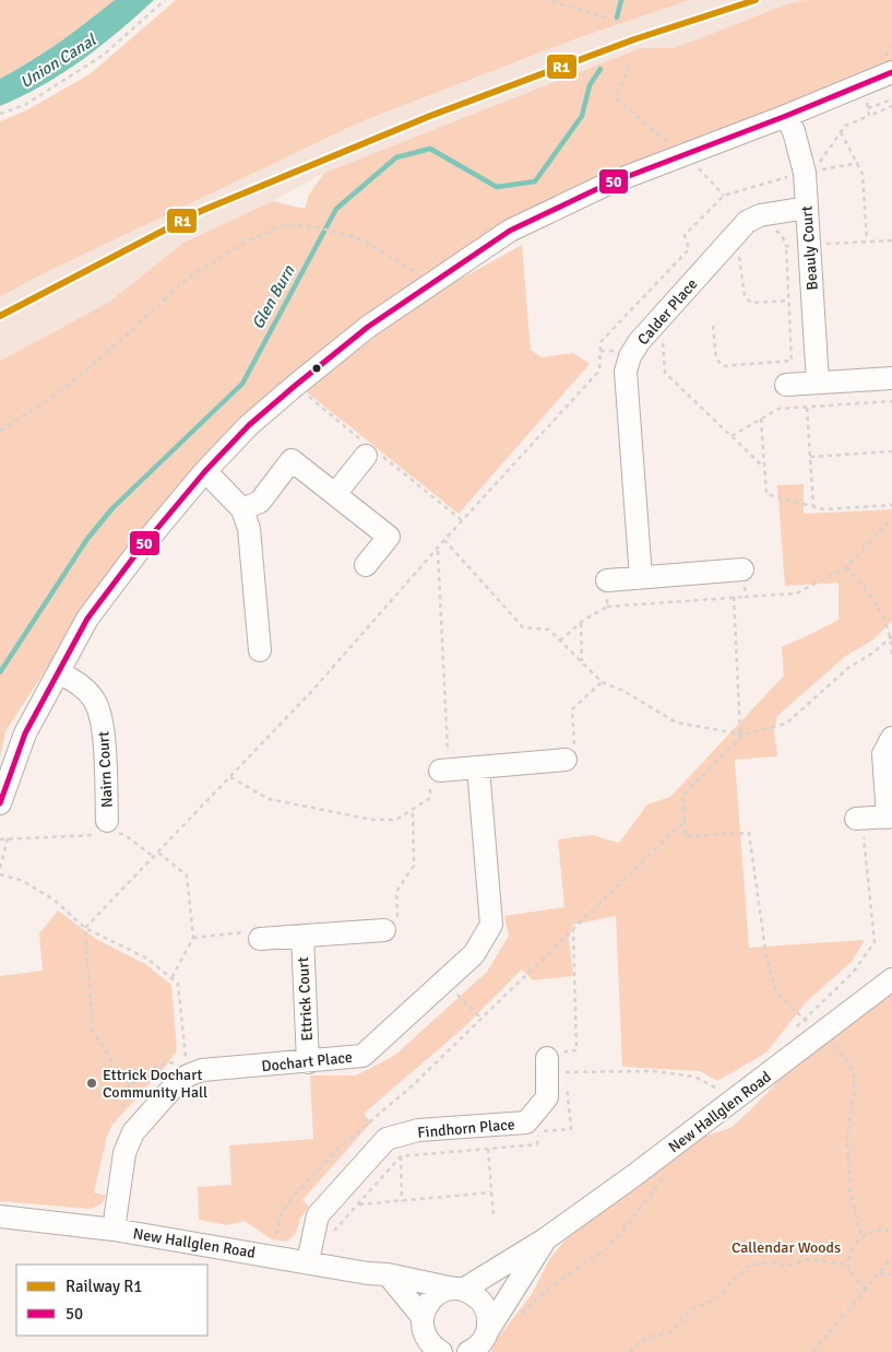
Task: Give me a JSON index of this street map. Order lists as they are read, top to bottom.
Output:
{
  "streets": {
    "street": [
      "Beauly Court",
      "Calder Place",
      "Nairn Court",
      "Ettrick Court",
      "Dochart Place",
      "New Hallglen Road",
      "Findhorn Place"
    ]
  },
  "crossings": [
    ["Beauly Court", "Calder Place"],
    ["Ettrick Court", "Dochart Place"],
    ["Dochart Place", "New Hallglen Road"],
    ["New Hallglen Road", "Findhorn Place"]
  ],
  "water": ["Union Canal", "Glen Burn"],
  "parks": ["Callendar Woods"],
  "places": ["Ettrick Dochart Community Hall"],
  "lines": ["rail line R1", "transit line 50"],
  "legend": ["Railway R1", "50"]
}
